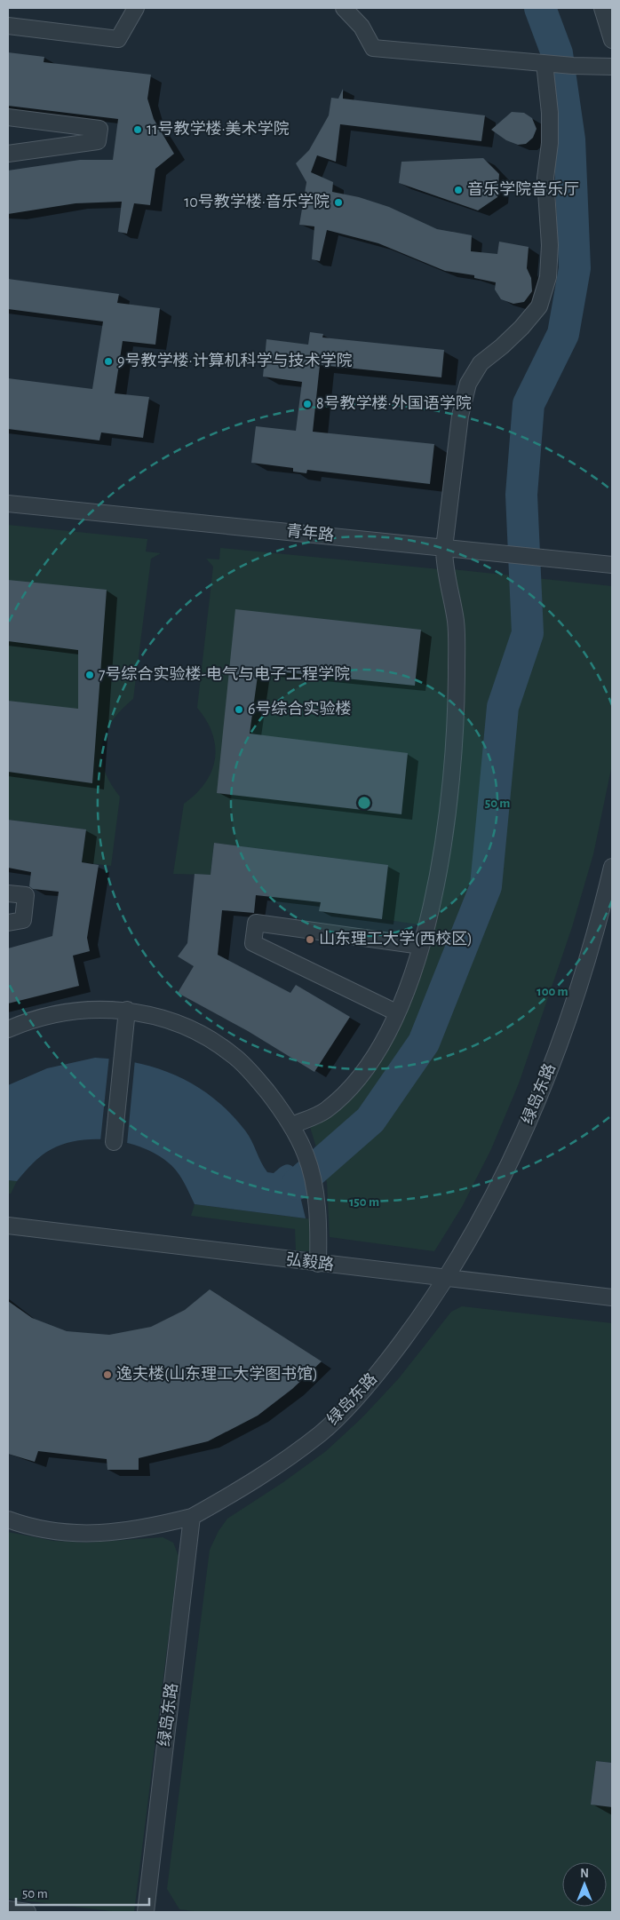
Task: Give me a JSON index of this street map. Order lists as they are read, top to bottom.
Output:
{
  "streets": {
    "street": ["青年路", "绿岛东路", "弘毅路"]
  },
  "crossings": [
    ["绿岛东路", "弘毅路"]
  ],
  "places": [
    "11号教学楼·美术学院",
    "音乐学院音乐厅",
    "10号教学楼·音乐学院",
    "9号教学楼·计算机科学与技术学院",
    "8号教学楼·外国语学院",
    "7号综合实验楼-电气与电子工程学院",
    "6号综合实验楼",
    "山东理工大学(西校区)",
    "逸夫楼(山东理工大学图书馆)"
  ],
  "scale_bar": "50 m",
  "north": "top",
  "rings": ["50 m", "100 m", "150 m"]
}
